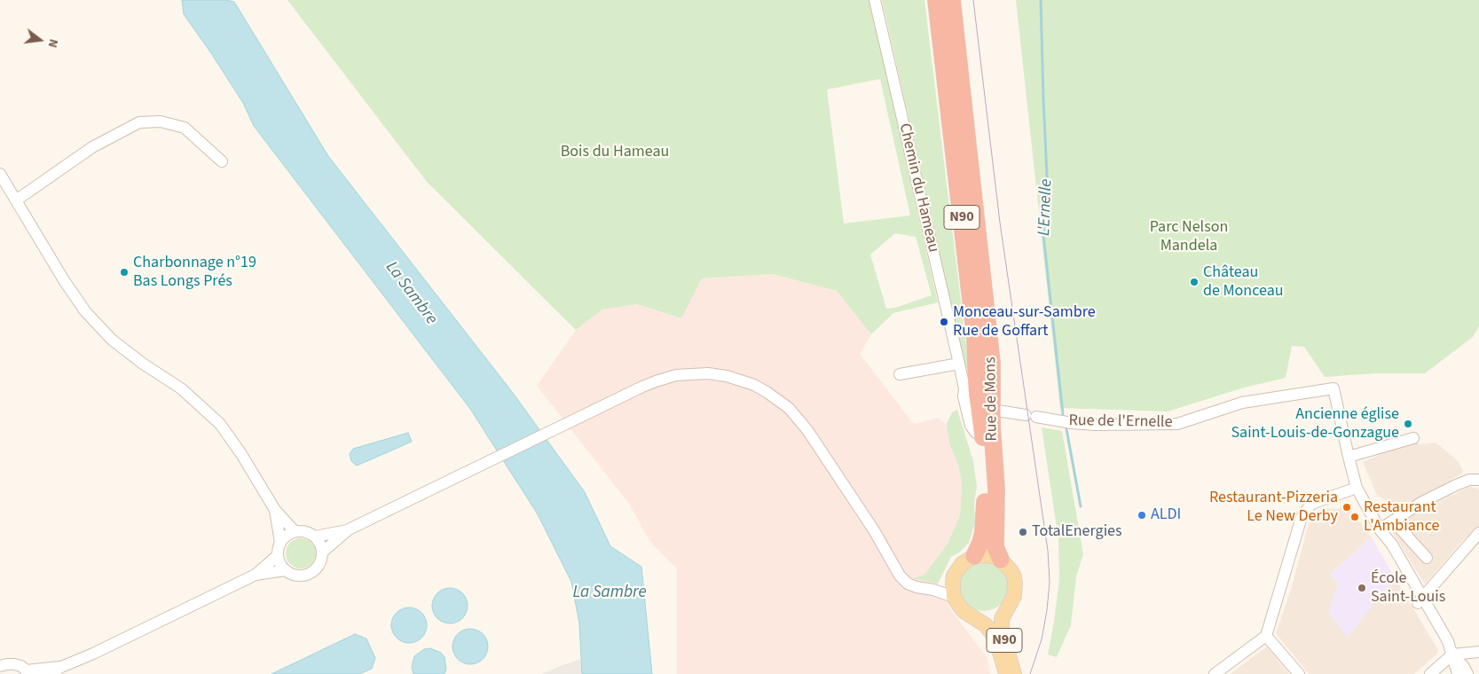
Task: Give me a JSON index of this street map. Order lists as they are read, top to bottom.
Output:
{
  "streets": {
    "highway": ["N90", "Rue de Mons"],
    "street": ["Chemin du Hameau", "Rue de l'Ernelle"]
  },
  "crossings": [
    ["Chemin du Hameau", "Rue de Mons"],
    ["N90", "Rue de Mons"],
    ["Rue de Mons", "Rue de l'Ernelle"]
  ],
  "water": ["L'Ernelle", "La Sambre"],
  "parks": ["Bois du Hameau", "Parc Nelson Mandela"],
  "places": [
    "Charbonnage n°19 Bas Longs Prés",
    "Château de Monceau",
    "Monceau-sur-Sambre Rue de Goffart",
    "Ancienne église Saint-Louis-de-Gonzague",
    "Restaurant-Pizzeria Le New Derby",
    "ALDI",
    "Restaurant L'Ambiance",
    "TotalEnergies",
    "École Saint-Louis"
  ],
  "north": "right"
}
